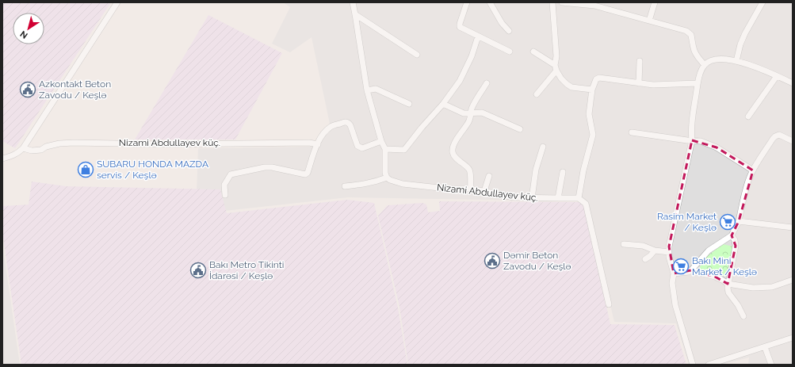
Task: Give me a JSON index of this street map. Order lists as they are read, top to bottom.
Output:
{
  "streets": {
    "street": ["Nizami Abdullayev küç."]
  },
  "places": {
    "public building": ["Azkontakt Beton Zavodu / Keşlə", "Dəmir Beton Zavodu / Keşlə", "Bakı Metro Tikinti İdarəsi / Keşlə"],
    "shop": ["SUBARU HONDA MAZDA servis / Keşlə"],
    "supermarket": ["Rasim Market / Keşlə", "Bakı Mini Market / Keşlə"]
  },
  "north": "bottom left"
}
